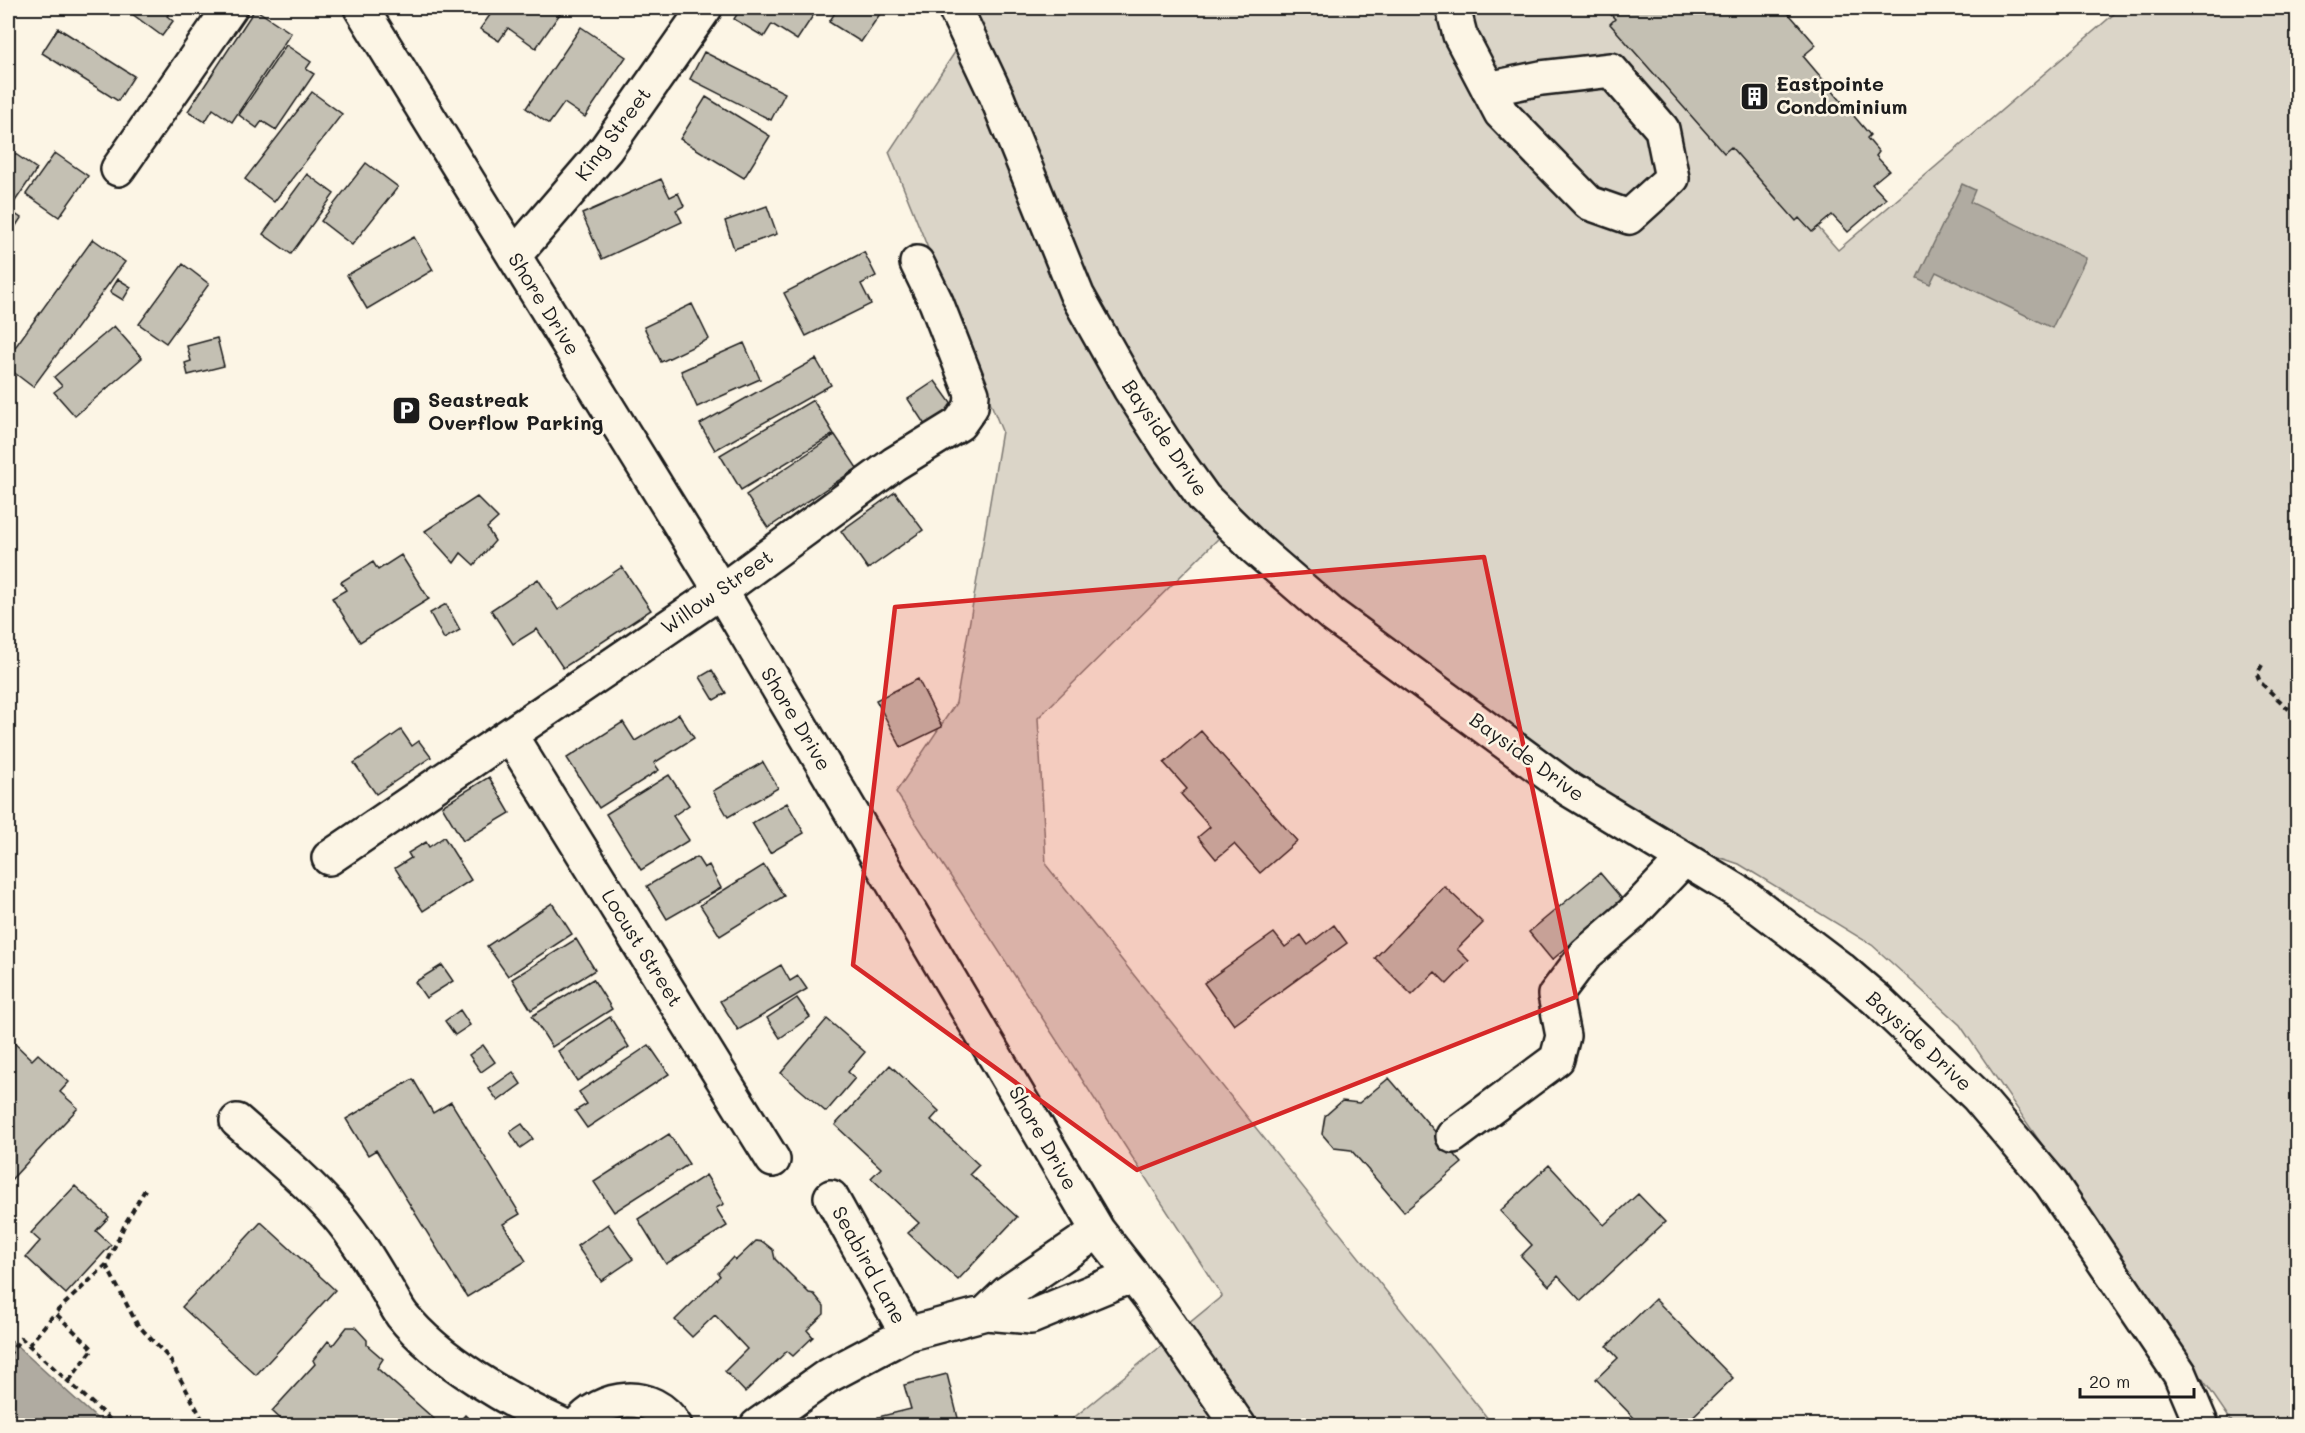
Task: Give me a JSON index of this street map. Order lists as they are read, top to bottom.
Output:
{
  "streets": {
    "street": [
      "King Street",
      "Shore Drive",
      "Bayside Drive",
      "Willow Street",
      "Locust Street",
      "Seabird Lane"
    ]
  },
  "crossings": [
    ["King Street", "Shore Drive"],
    ["Shore Drive", "Willow Street"],
    ["Willow Street", "Locust Street"]
  ],
  "places": {
    "building": ["Eastpointe Condominium"],
    "parking": ["Seastreak Overflow Parking"]
  },
  "scale_bar": "20 m"
}
